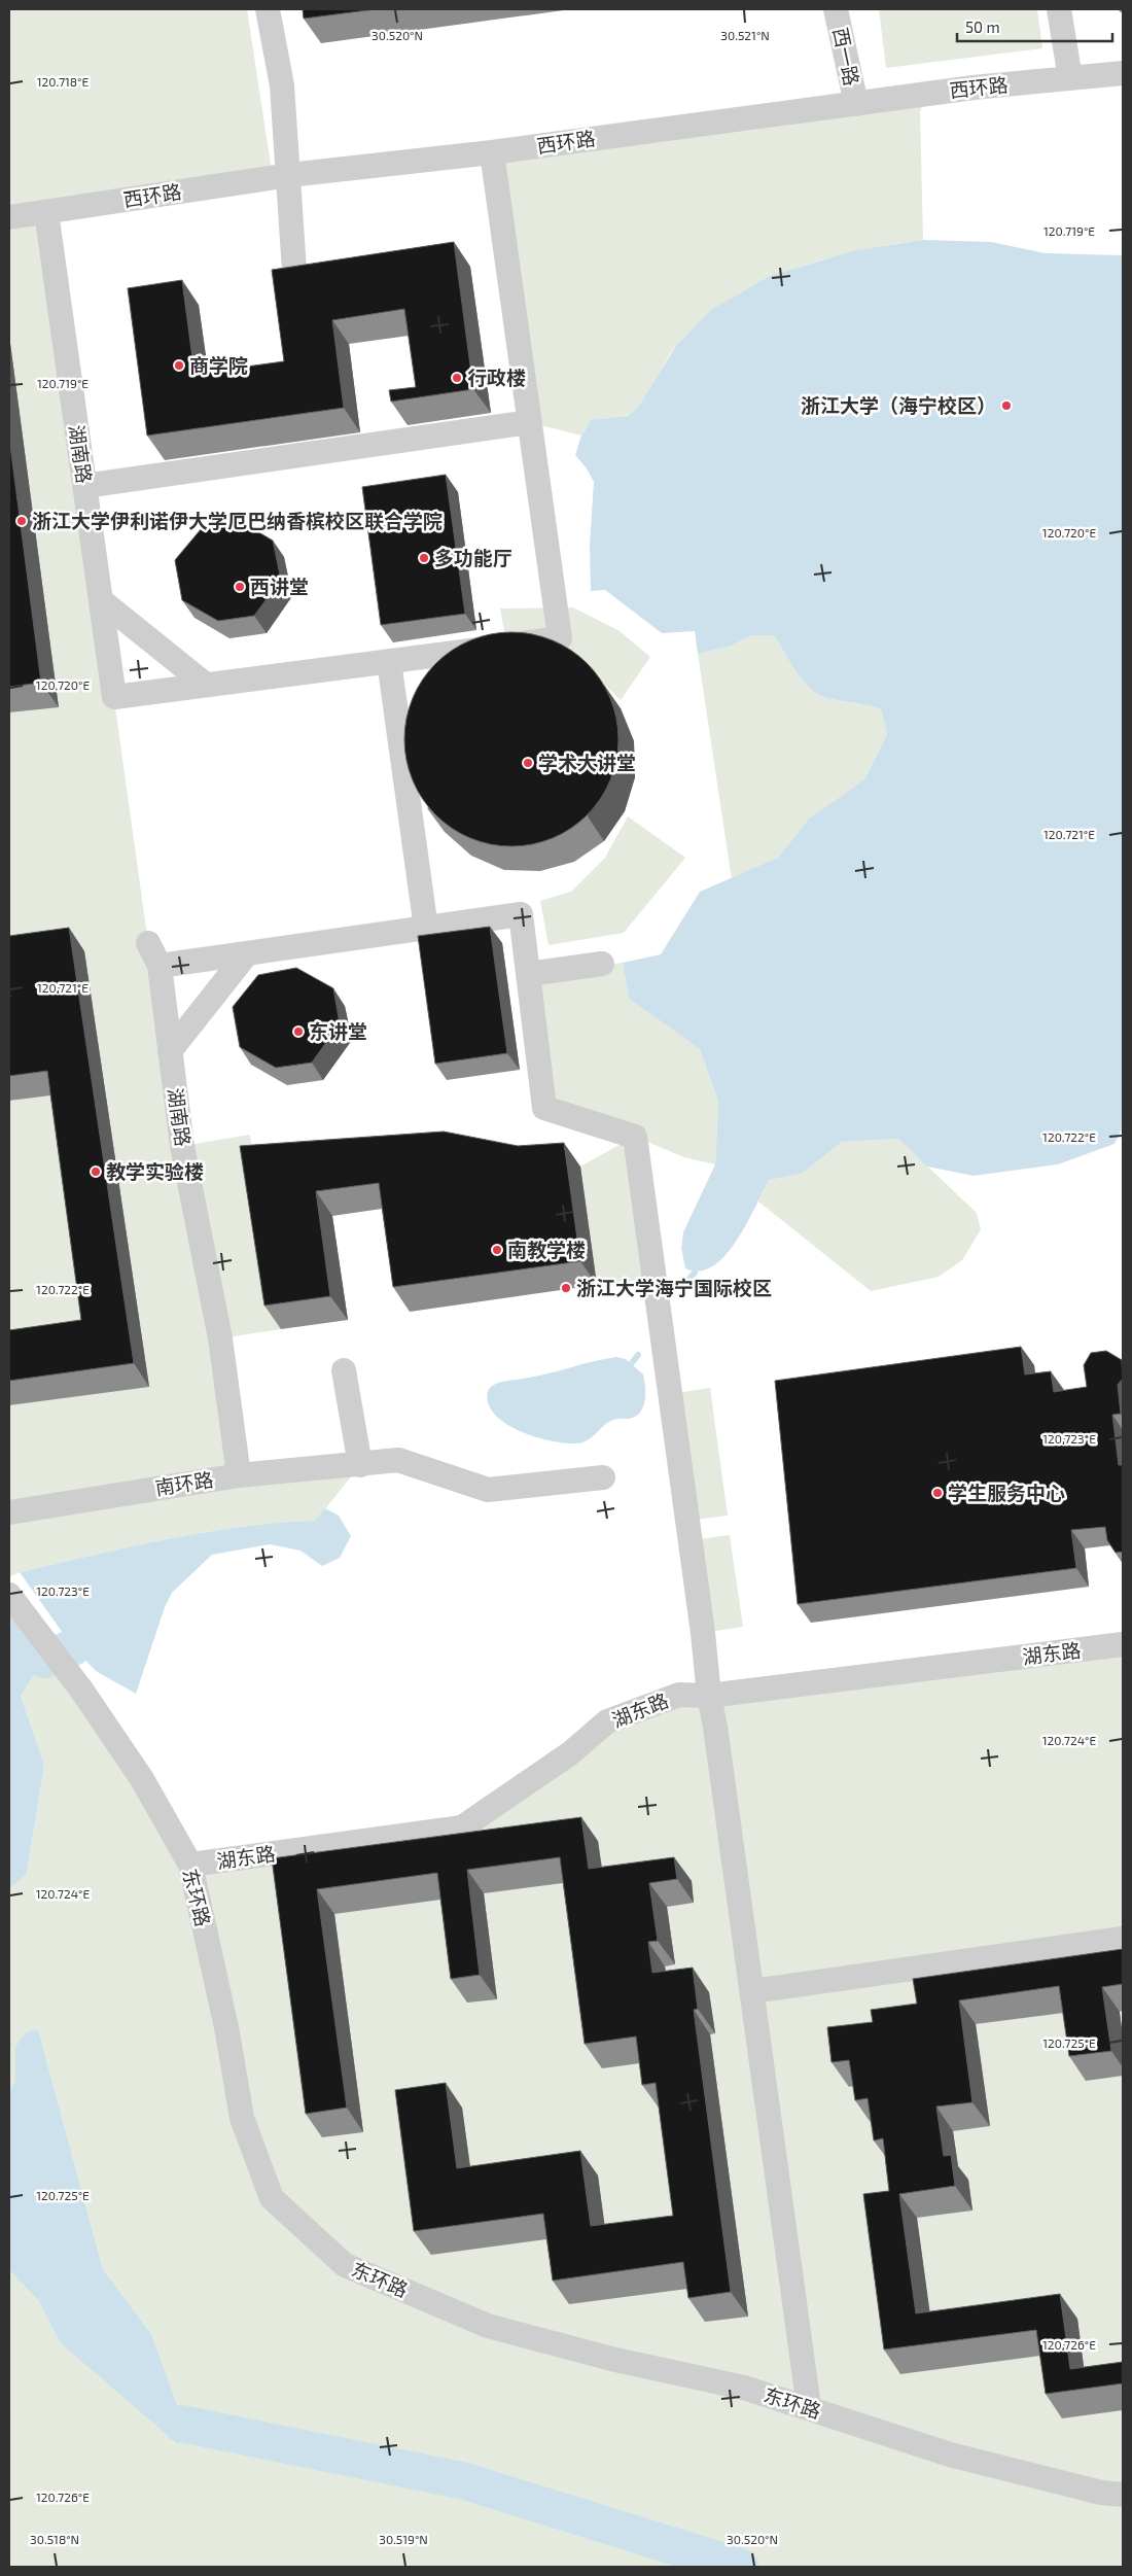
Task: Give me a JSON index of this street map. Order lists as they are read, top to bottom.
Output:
{
  "streets": {
    "street": [
      "西一路",
      "西环路",
      "湖南路",
      "南环路",
      "湖东路",
      "东环路"
    ]
  },
  "crossings": [
    ["西一路", "西环路"],
    ["西环路", "湖南路"],
    ["湖南路", "南环路"],
    ["湖东路", "东环路"]
  ],
  "places": [
    "商学院",
    "行政楼",
    "浙江大学（海宁校区）",
    "浙江大学伊利诺伊大学厄巴纳香槟校区联合学院",
    "多功能厅",
    "西讲堂",
    "学术大讲堂",
    "东讲堂",
    "教学实验楼",
    "南教学楼",
    "浙江大学海宁国际校区",
    "学生服务中心"
  ],
  "scale_bar": "50 m",
  "coordinates": [
    "30.520°N",
    "30.521°N",
    "120.718°E",
    "120.719°E",
    "120.720°E",
    "120.721°E",
    "120.722°E",
    "120.723°E",
    "120.724°E",
    "120.725°E",
    "120.726°E",
    "30.518°N",
    "30.519°N"
  ]
}
